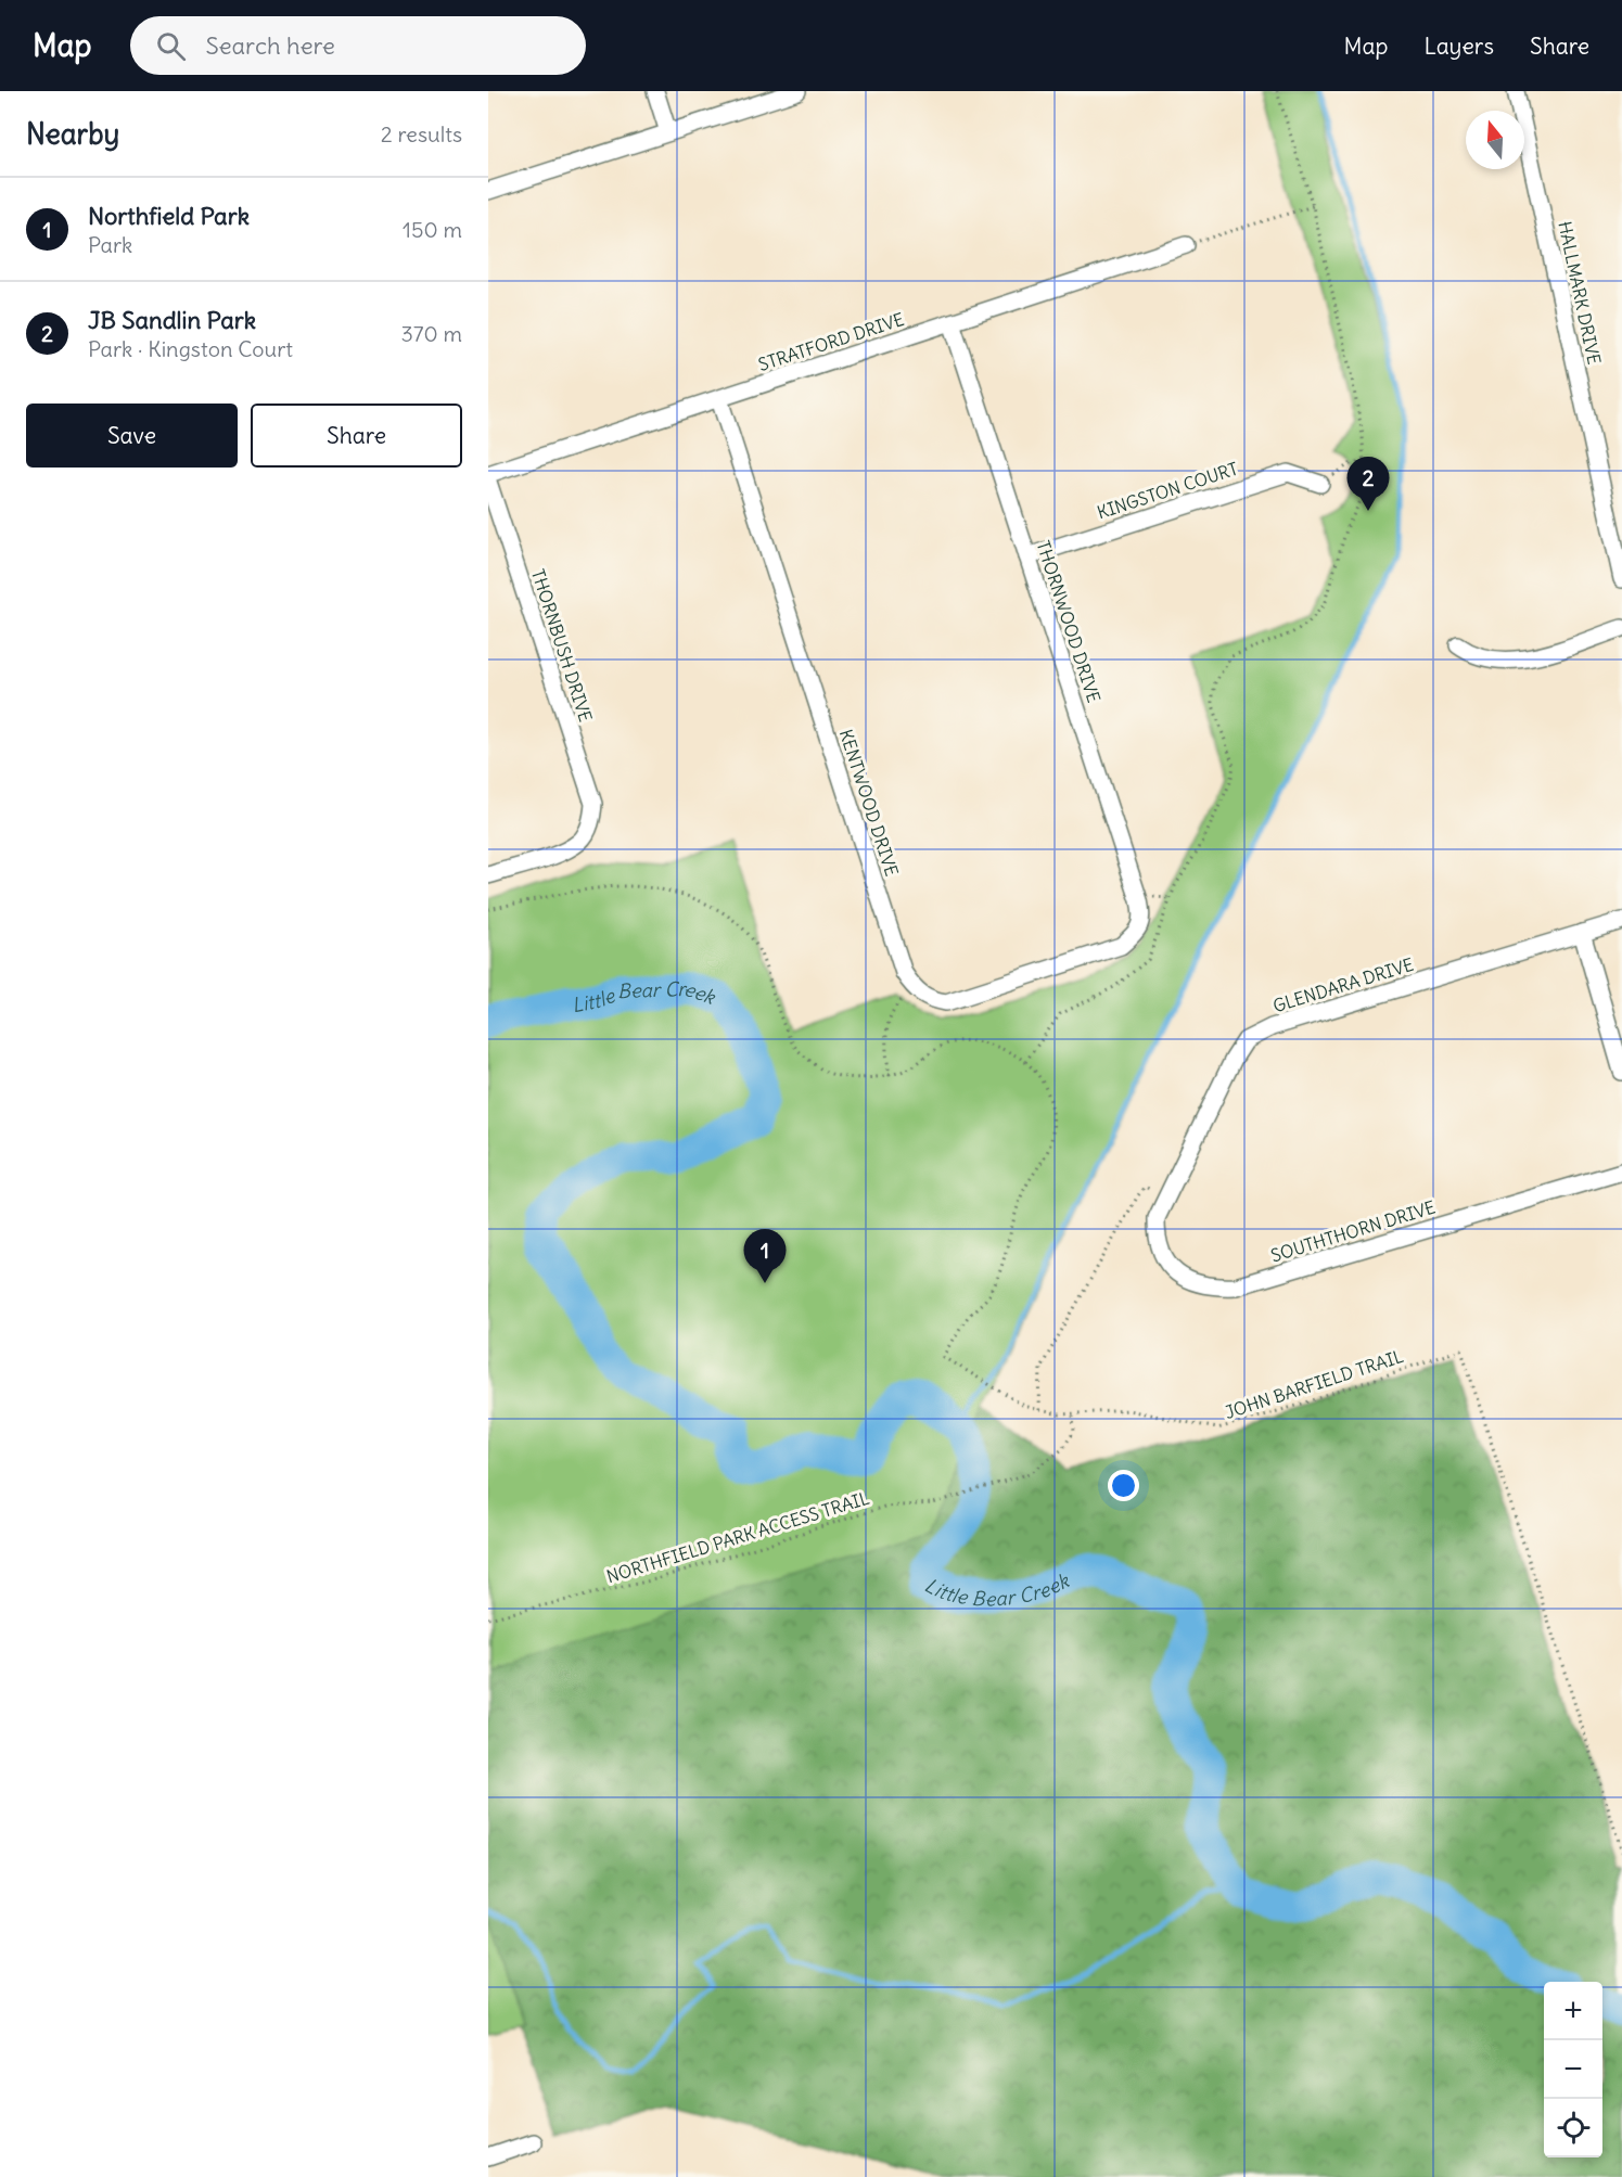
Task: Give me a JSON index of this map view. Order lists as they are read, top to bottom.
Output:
{
  "streets": {
    "street": [
      "HALLMARK DRIVE",
      "STRATFORD DRIVE",
      "KINGSTON COURT",
      "THORNWOOD DRIVE",
      "THORNBUSH DRIVE",
      "KENTWOOD DRIVE",
      "GLENDARA DRIVE",
      "SOUTHTHORN DRIVE"
    ],
    "path": ["JOHN BARFIELD TRAIL", "NORTHFIELD PARK ACCESS TRAIL"]
  },
  "crossings": [
    ["STRATFORD DRIVE", "THORNWOOD DRIVE"],
    ["STRATFORD DRIVE", "KENTWOOD DRIVE"],
    ["KINGSTON COURT", "THORNWOOD DRIVE"],
    ["THORNWOOD DRIVE", "KENTWOOD DRIVE"],
    ["GLENDARA DRIVE", "SOUTHTHORN DRIVE"],
    ["JOHN BARFIELD TRAIL", "NORTHFIELD PARK ACCESS TRAIL"]
  ],
  "water": ["Little Bear Creek"],
  "north": "top",
  "page": {
    "header": "Map",
    "search": "Search here",
    "nav": ["Map", "Layers", "Share"],
    "heading": ["Nearby", "2 results"],
    "list": [
      {
        "mark": "1",
        "name": "Northfield Park",
        "note": "Park",
        "value": "150 m"
      },
      {
        "mark": "2",
        "name": "JB Sandlin Park",
        "note": "Park · Kingston Court",
        "value": "370 m"
      }
    ],
    "buttons": ["Save", "Share"],
    "pins": ["2", "1"],
    "map_buttons": ["+", "−"]
  }
}
